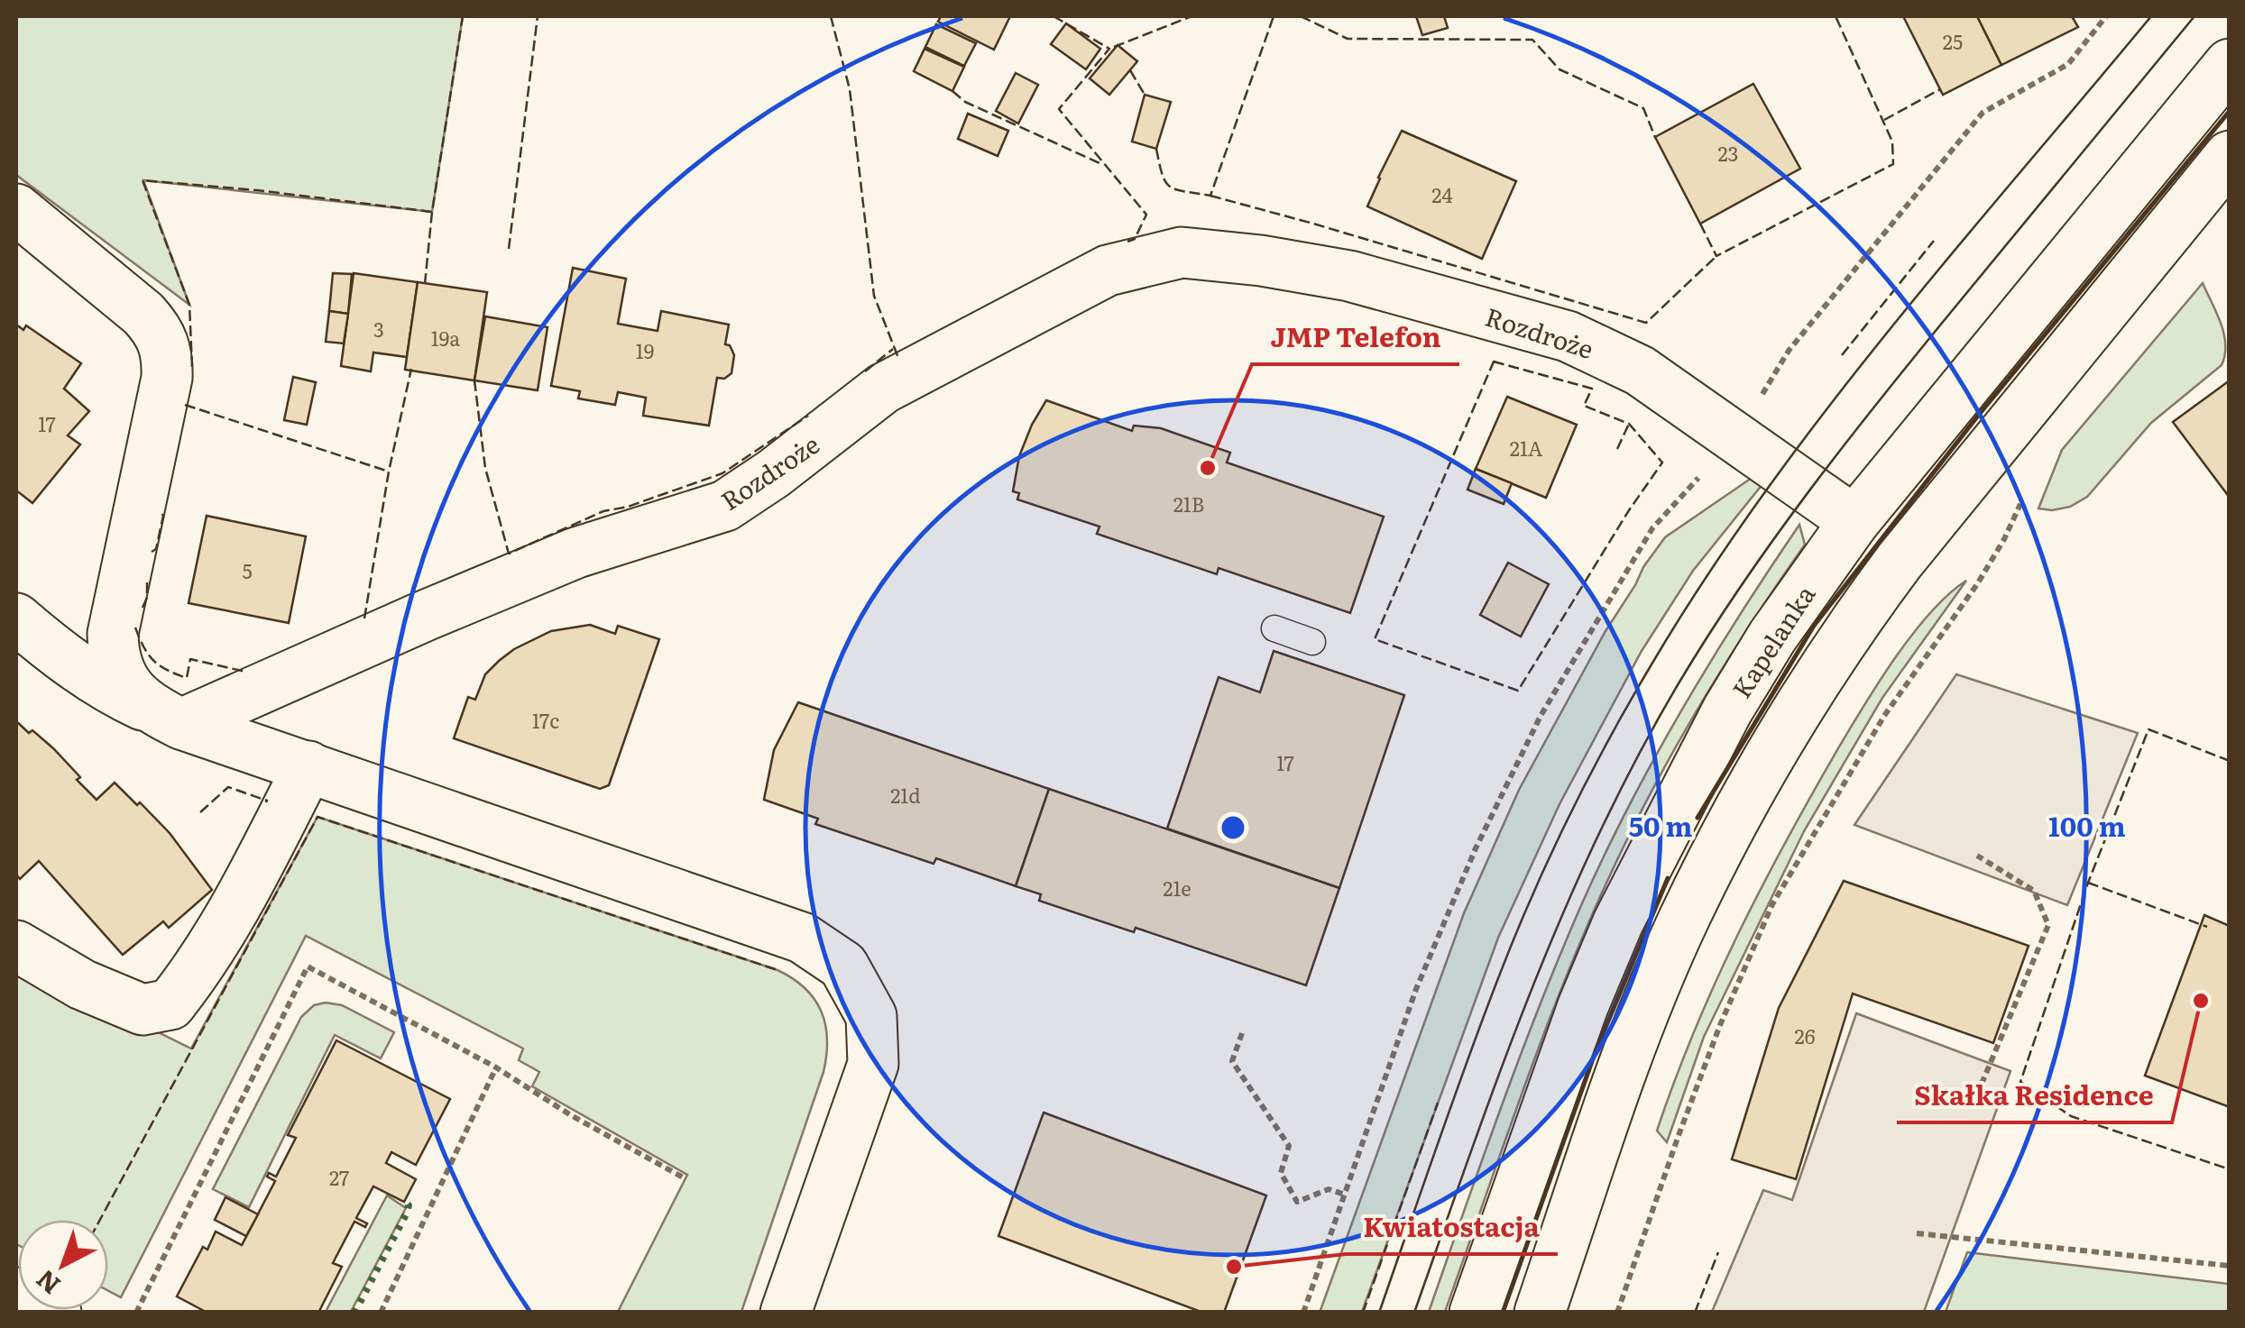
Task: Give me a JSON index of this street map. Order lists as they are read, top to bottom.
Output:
{
  "streets": {
    "street": ["Rozdroże", "Kapelanka"]
  },
  "crossings": [
    ["Rozdroże", "Kapelanka"]
  ],
  "places": ["JMP Telefon", "Skałka Residence", "Kwiatostacja"],
  "house_numbers": [
    "25",
    "23",
    "24",
    "3",
    "19a",
    "19",
    "17",
    "21A",
    "21B",
    "5",
    "17c",
    "17",
    "21d",
    "21e",
    "26",
    "27"
  ],
  "north": "bottom left",
  "rings": ["50 m", "100 m"]
}
